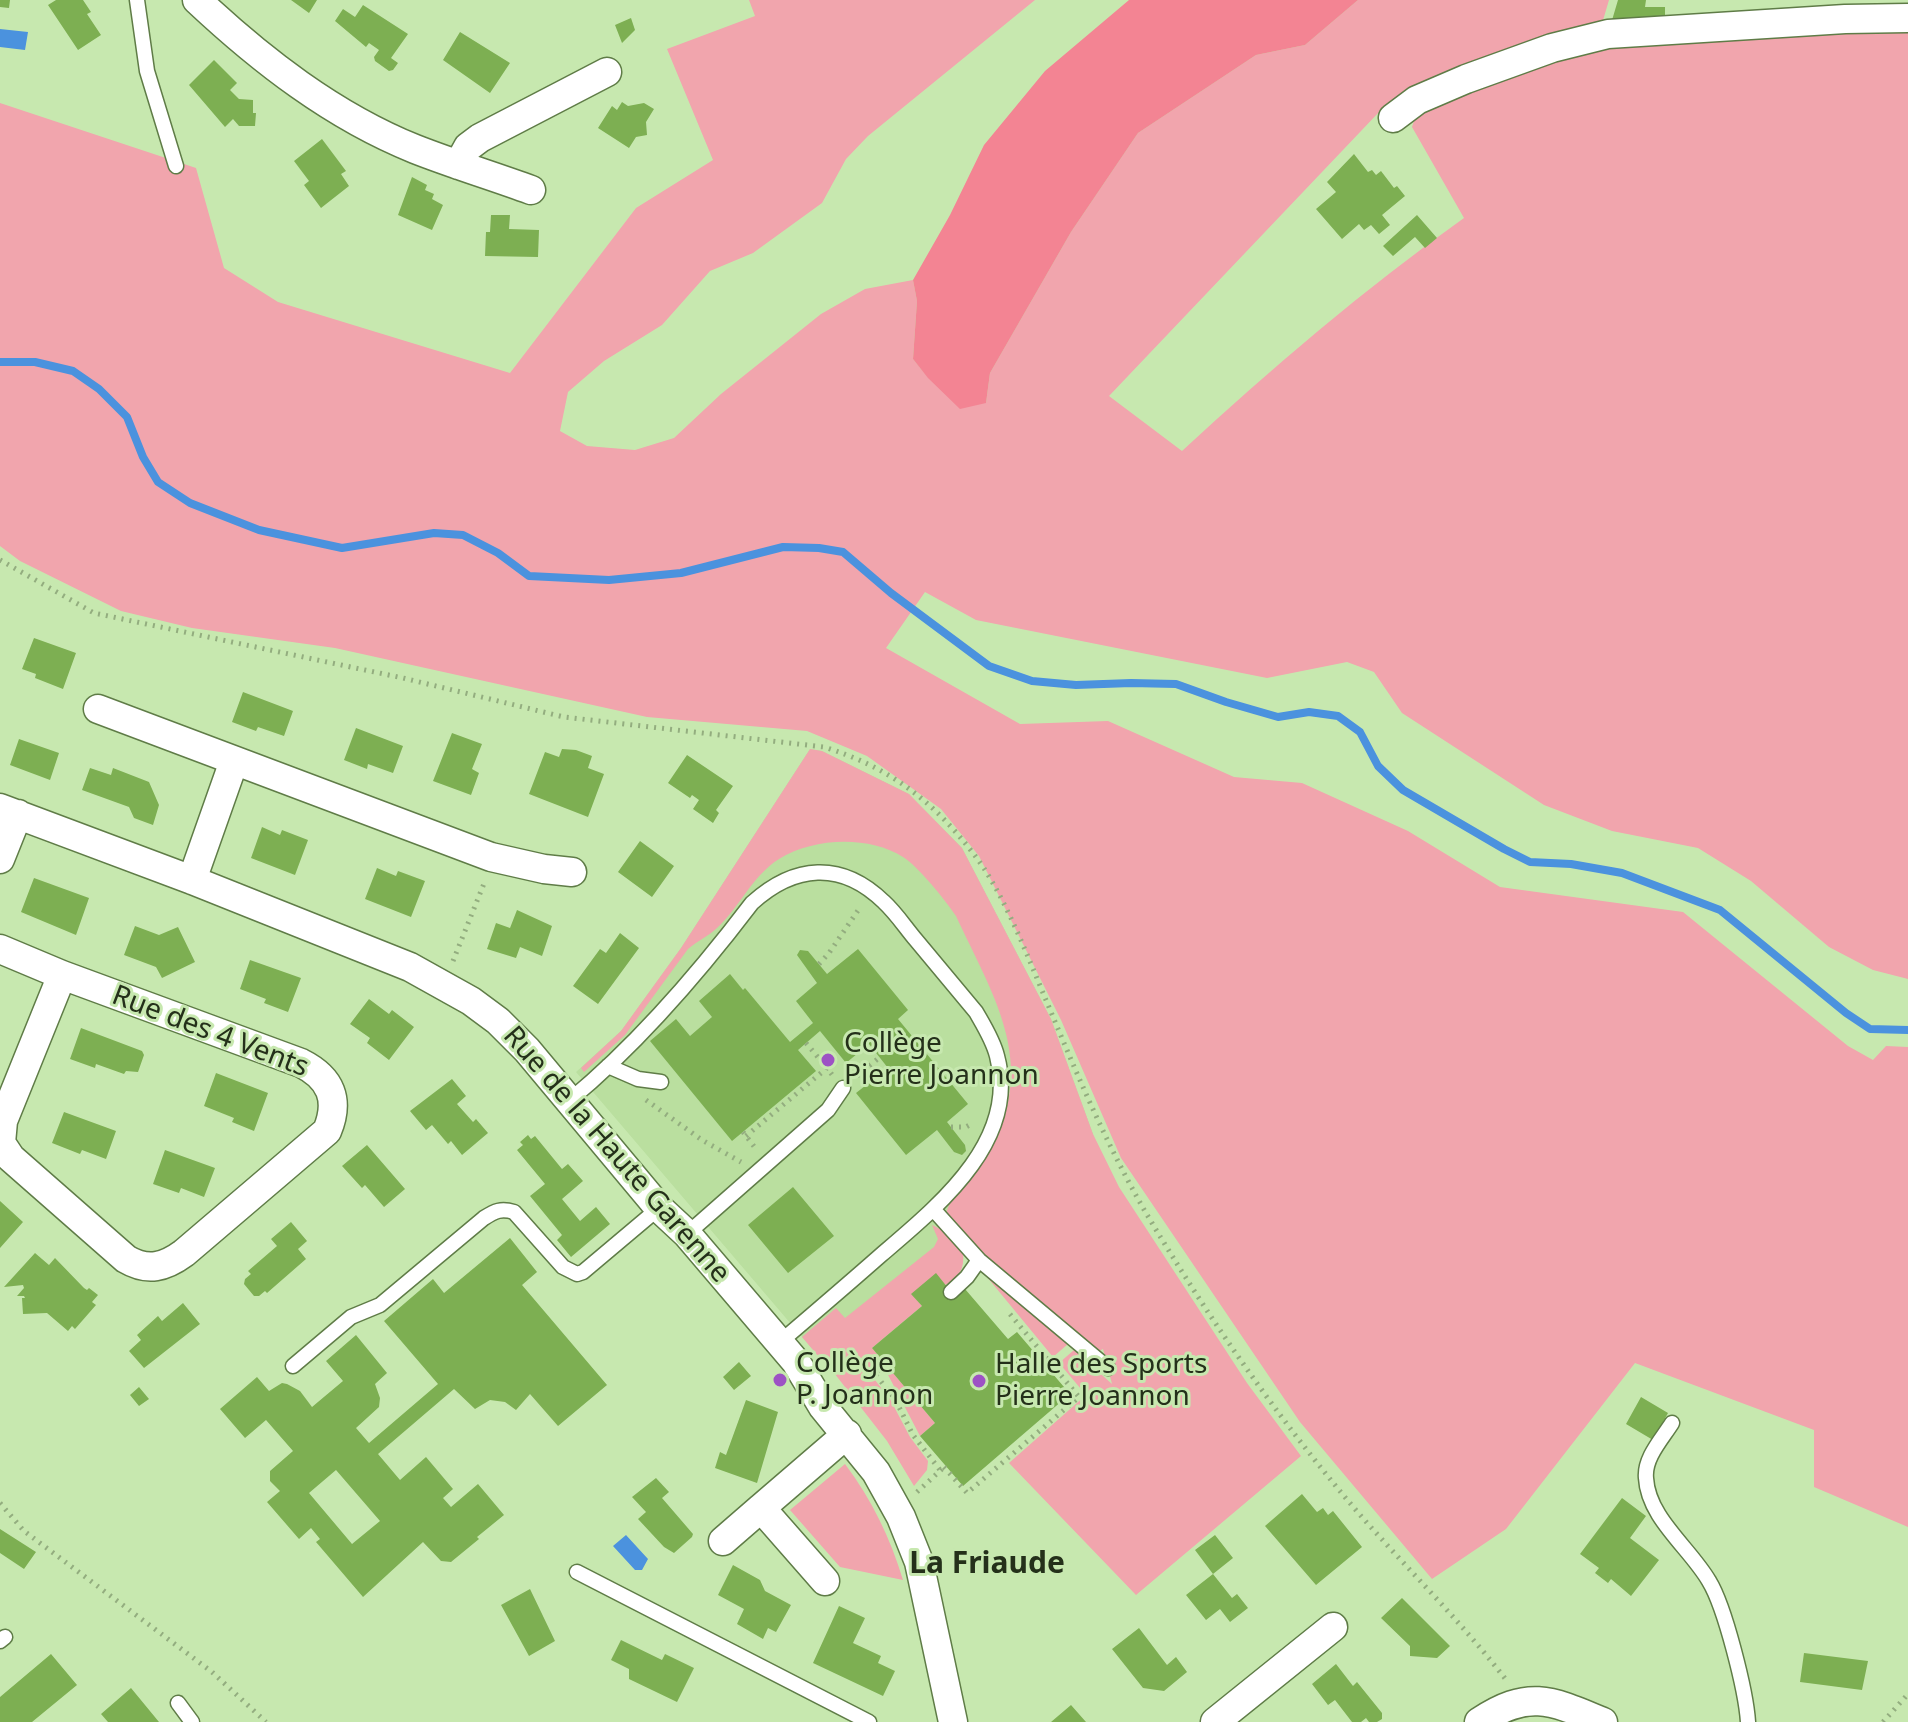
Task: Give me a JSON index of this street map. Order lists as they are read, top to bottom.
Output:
{
  "streets": {
    "street": ["Rue des 4 Vents", "Rue de la Haute Garenne"]
  },
  "districts": ["La Friaude"],
  "places": ["Collège Pierre Joannon", "Collège P. Joannon", "Halle des Sports Pierre Joannon"]
}
